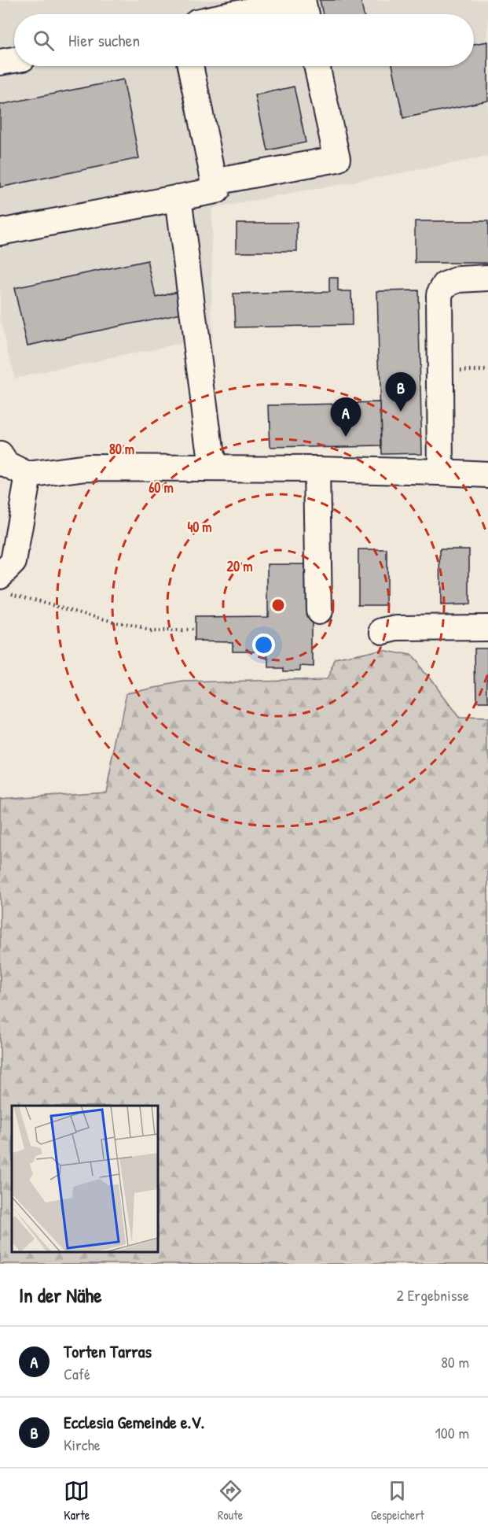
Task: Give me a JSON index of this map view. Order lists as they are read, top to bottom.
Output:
{
  "page": {
    "search": "Hier suchen",
    "pins": ["B", "A"],
    "heading": ["In der Nähe", "2 Ergebnisse"],
    "list": [
      {
        "mark": "A",
        "name": "Torten Tarras",
        "note": "Café",
        "value": "80 m"
      },
      {
        "mark": "B",
        "name": "Ecclesia Gemeinde e.V.",
        "note": "Kirche",
        "value": "100 m"
      }
    ],
    "nav": ["Karte", "Route", "Gespeichert"]
  },
  "rings": [
    "80 m",
    "60 m",
    "40 m",
    "20 m"
  ]
}
